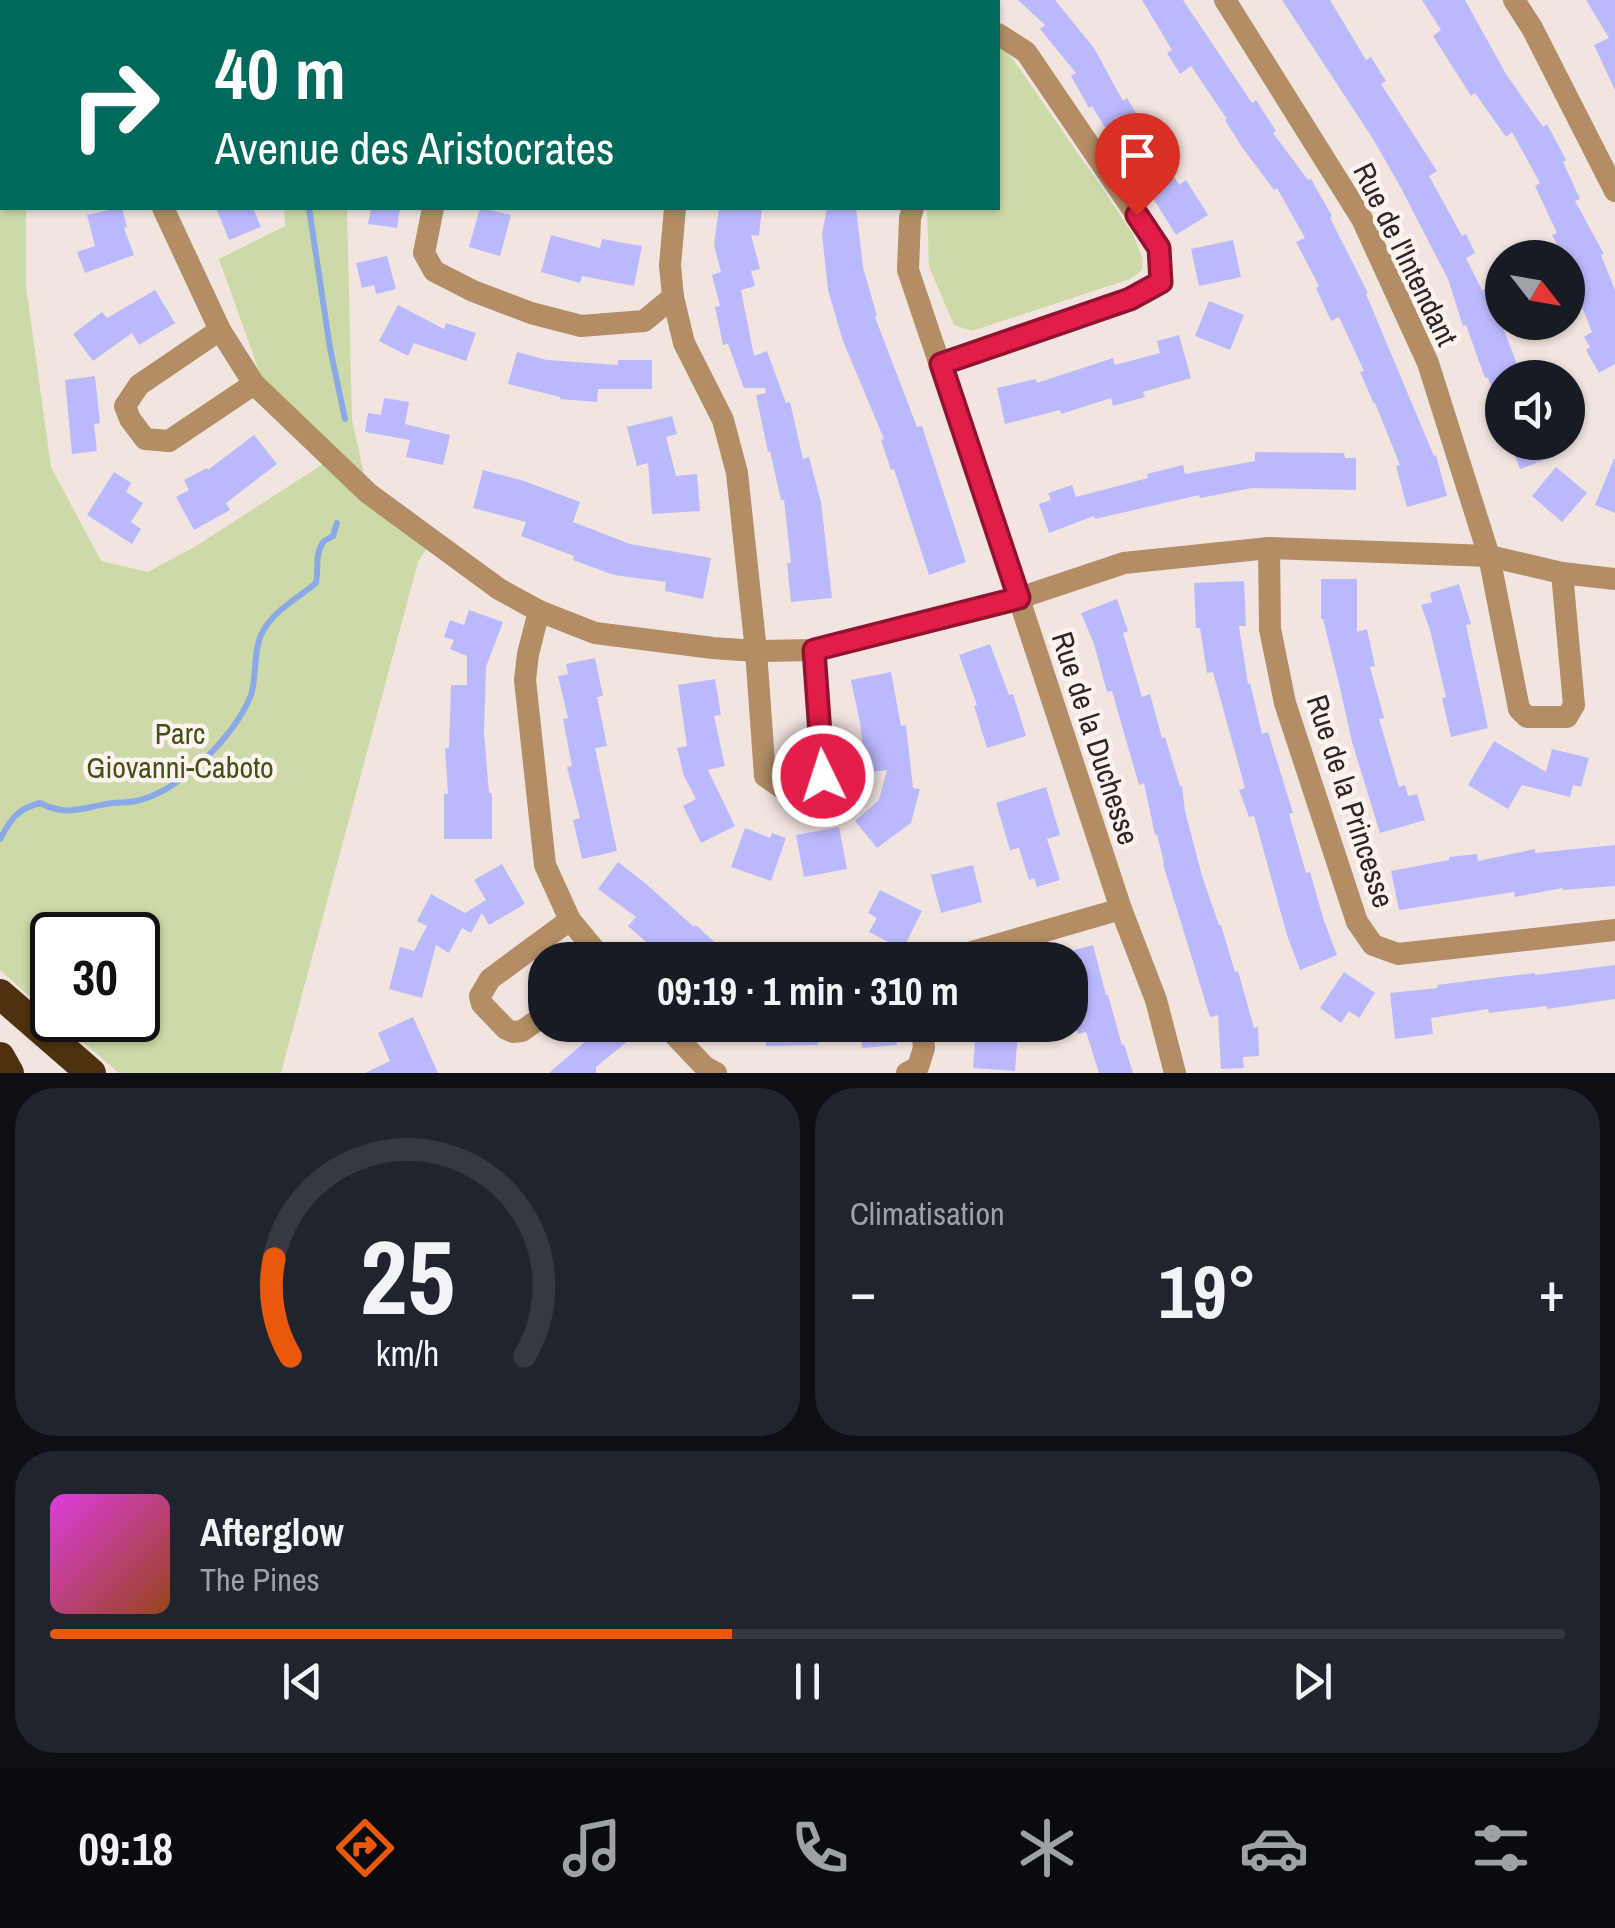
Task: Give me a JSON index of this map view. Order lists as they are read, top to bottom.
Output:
{
  "streets": {
    "street": ["Rue de l'Intendant", "Rue de la Duchesse", "Rue de la Princesse"]
  },
  "parks": ["Parc Giovanni-Caboto"],
  "north": "bottom right",
  "page": {
    "turn": ["40 m", "Avenue des Aristocrates"],
    "limit": "30",
    "trip": "09:19 · 1 min · 310 m",
    "tile": "Climatisation",
    "heat": ["−", "19°", "+"],
    "song": ["Afterglow", "The Pines"],
    "tabs": "09:18",
    "gauge": ["25", "km/h"]
  }
}
